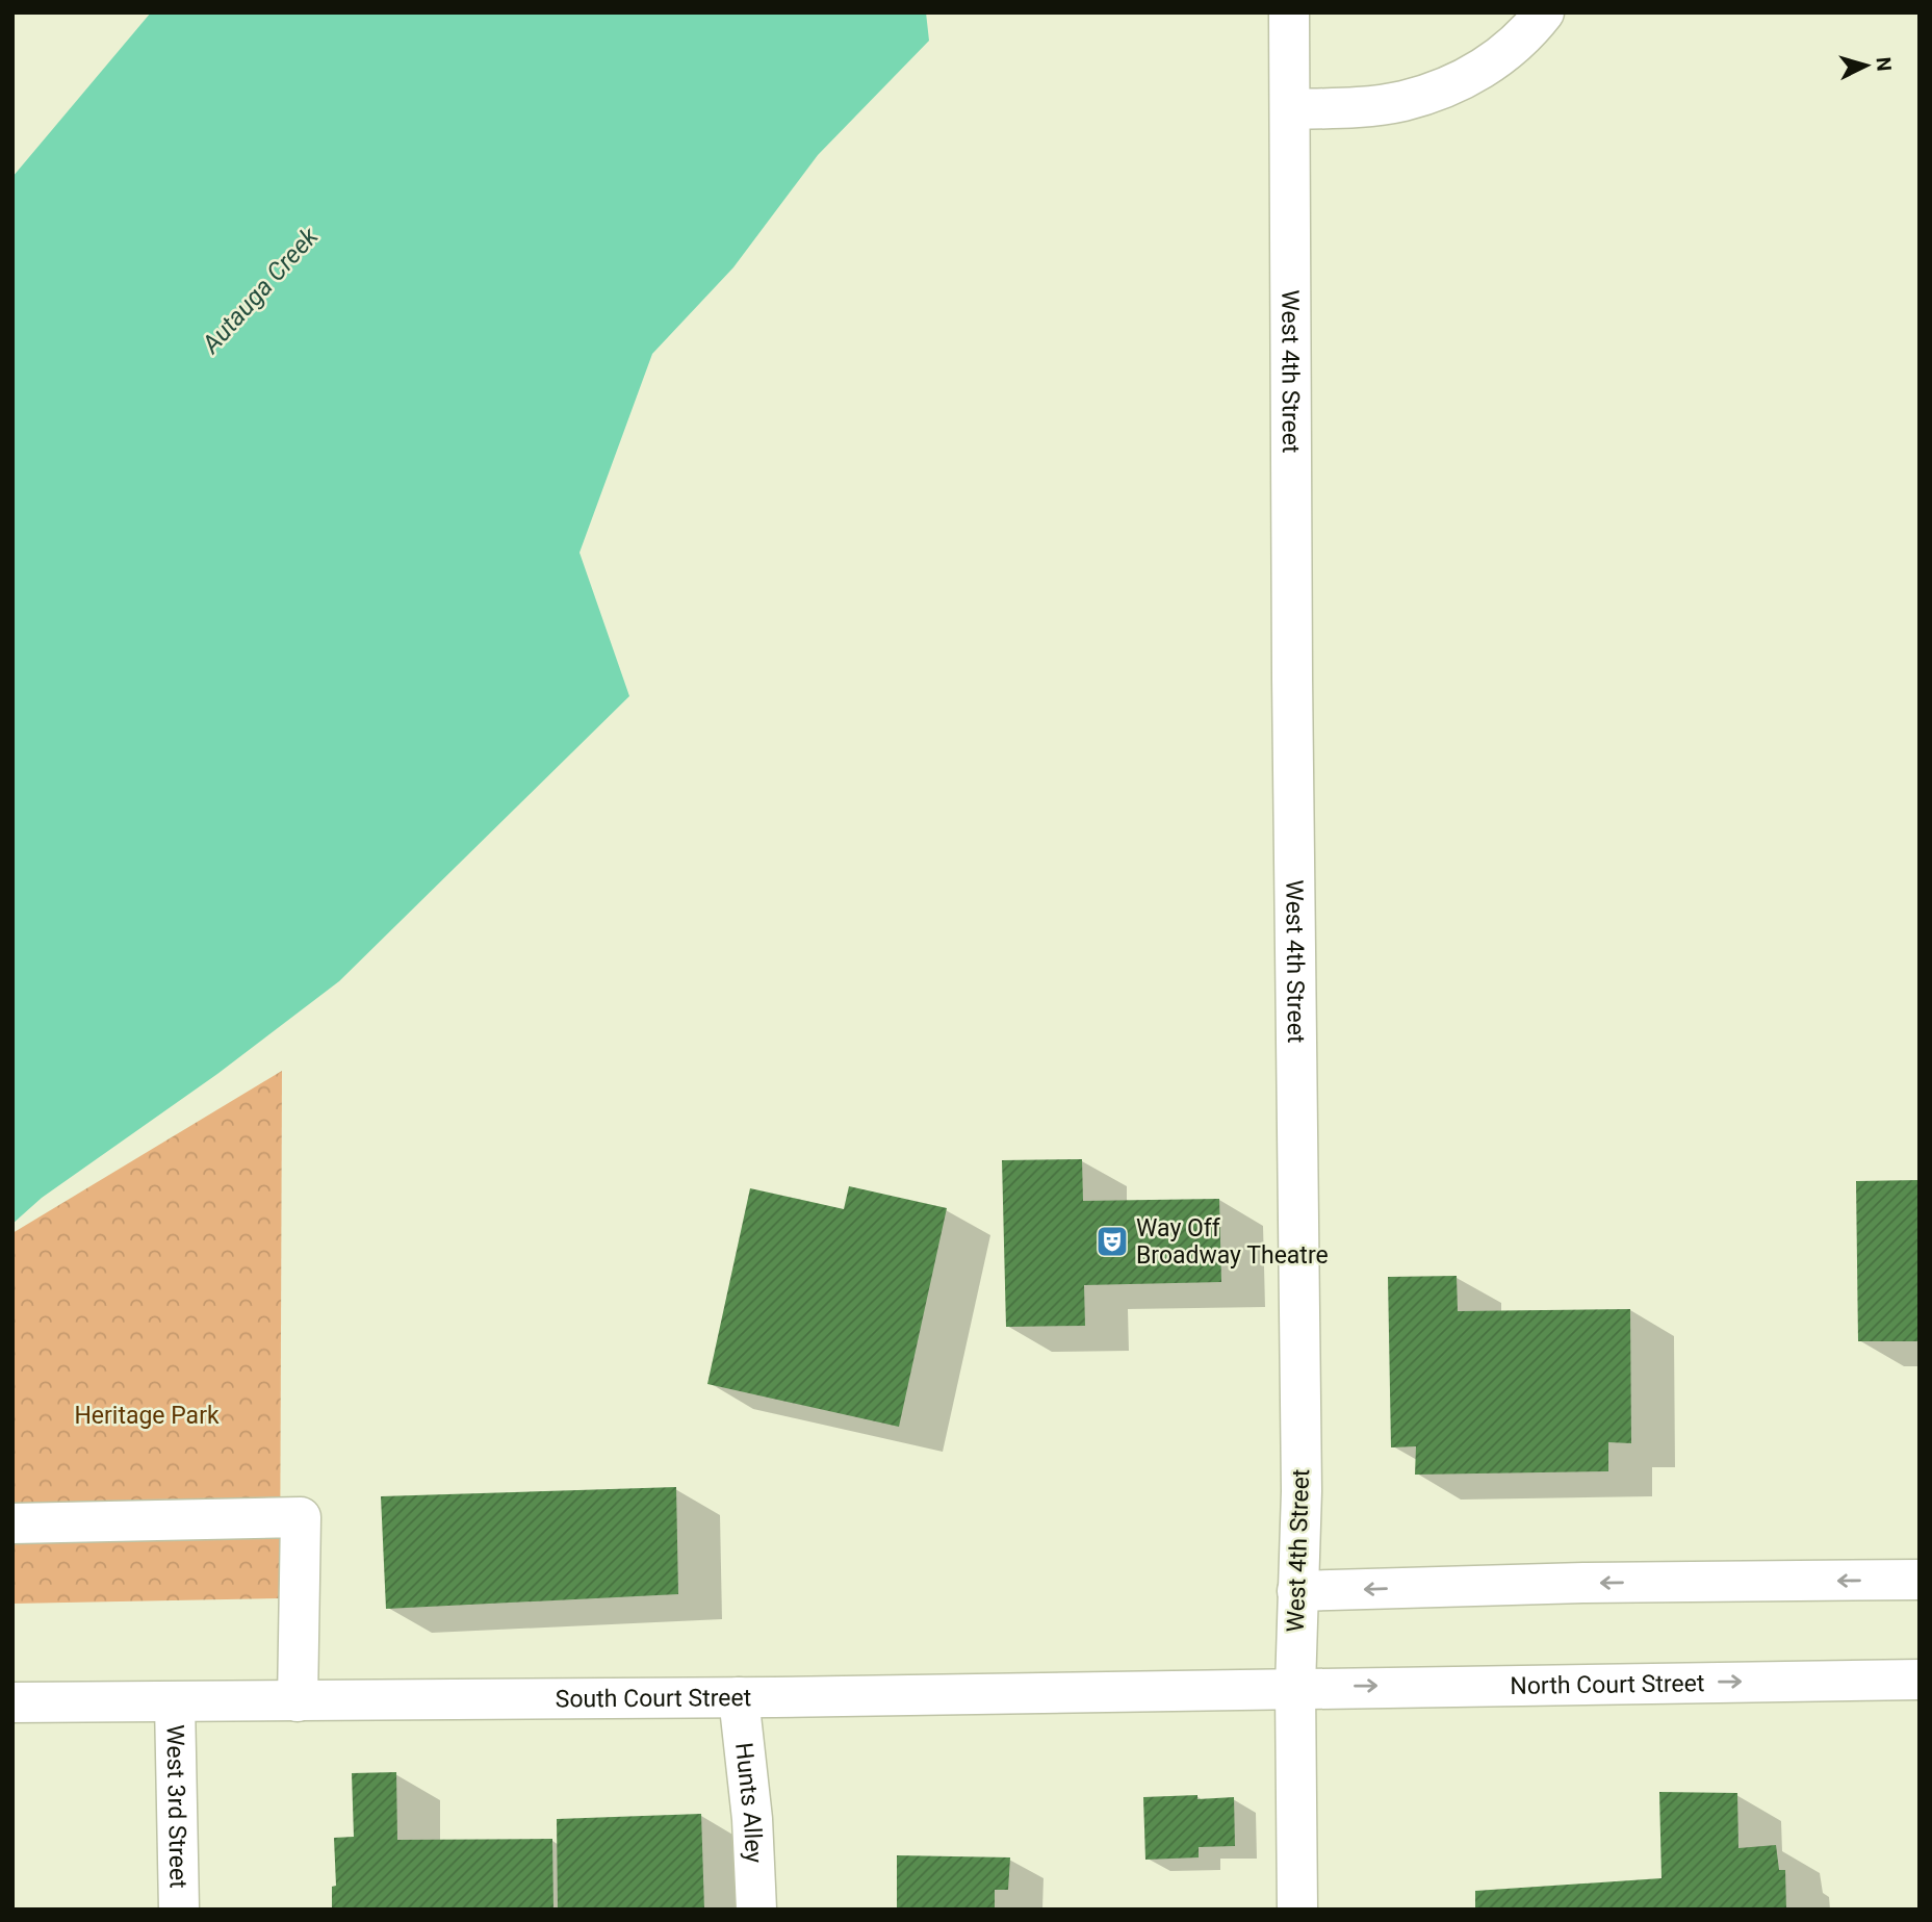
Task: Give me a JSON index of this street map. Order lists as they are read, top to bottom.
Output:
{
  "streets": {
    "street": [
      "West 4th Street",
      "North Court Street",
      "South Court Street",
      "Hunts Alley",
      "West 3rd Street"
    ]
  },
  "crossings": [
    ["West 4th Street", "North Court Street"],
    ["West 4th Street", "South Court Street"],
    ["North Court Street", "South Court Street"],
    ["South Court Street", "Hunts Alley"],
    ["South Court Street", "West 3rd Street"]
  ],
  "water": ["Autauga Creek"],
  "parks": ["Heritage Park"],
  "places": {
    "theatre": ["Way Off Broadway Theatre"]
  },
  "north": "right"
}
